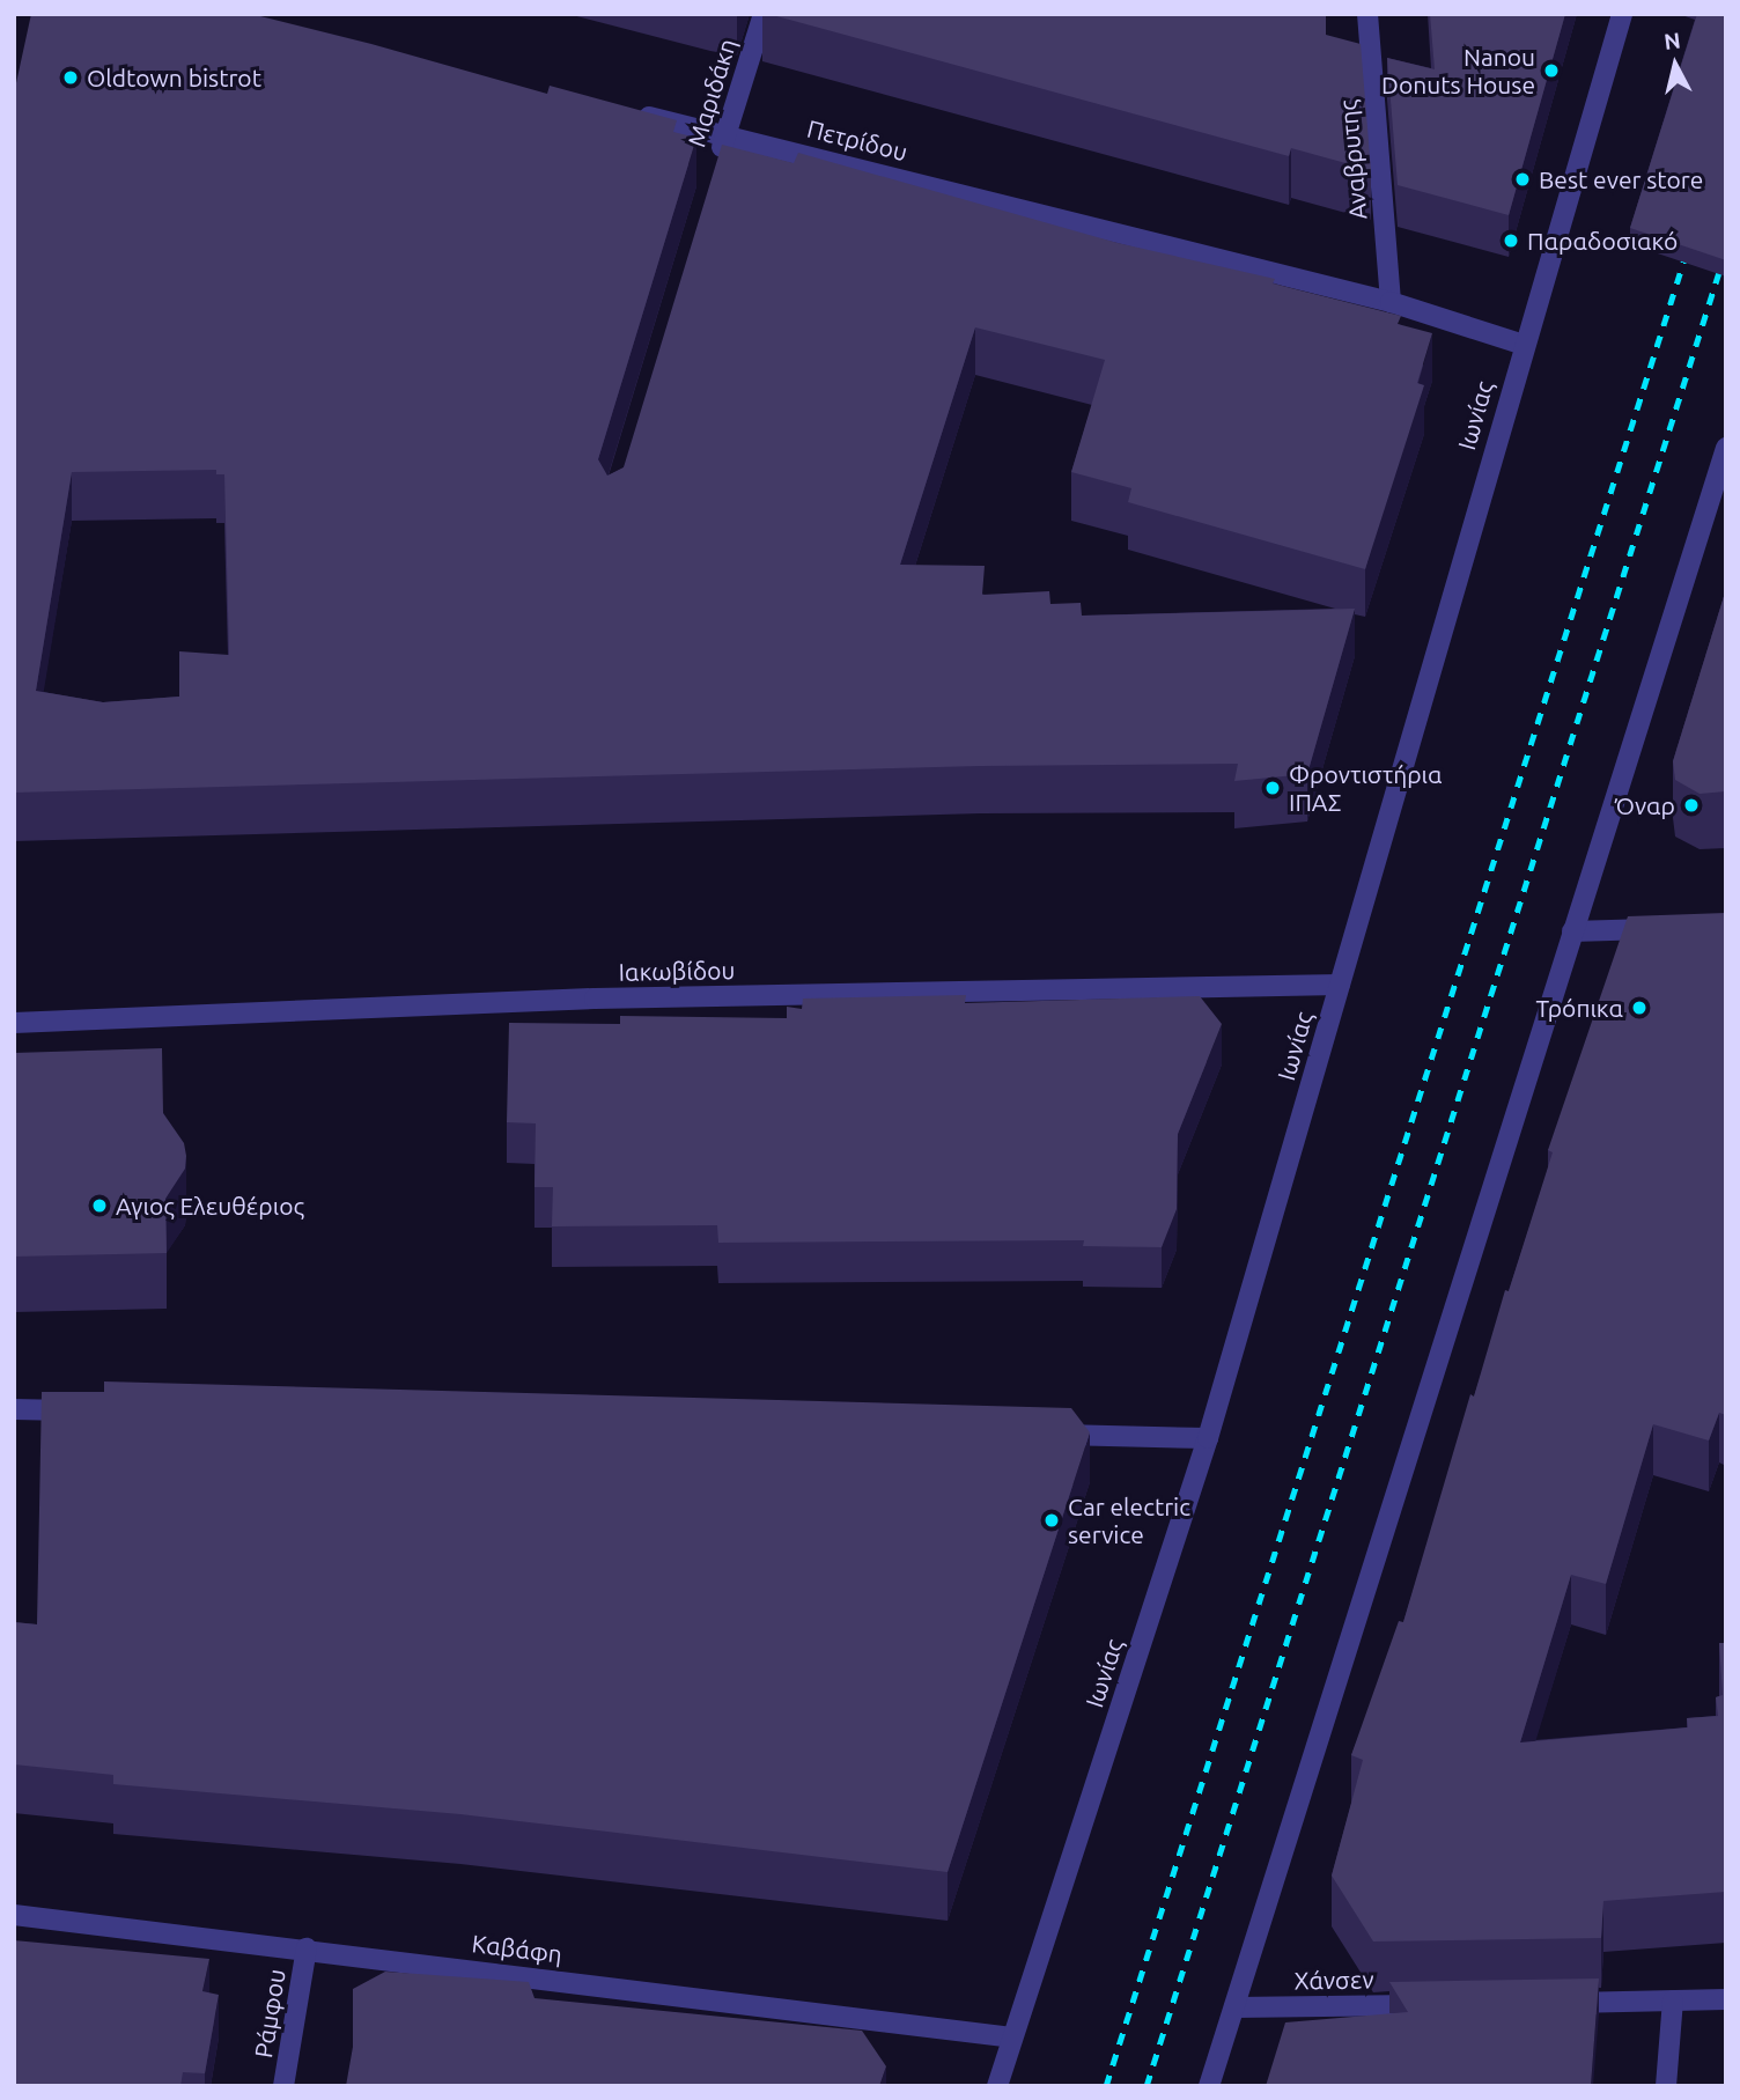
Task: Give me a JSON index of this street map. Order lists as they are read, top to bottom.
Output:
{
  "streets": {
    "street": [
      "Μαριδάκη",
      "Πετρίδου",
      "Αναβρυτης",
      "Ιωνίας",
      "Ιακωβίδου",
      "Καβάφη",
      "Χάνσεν",
      "Ράμφου"
    ]
  },
  "crossings": [
    ["Μαριδάκη", "Πετρίδου"],
    ["Πετρίδου", "Αναβρυτης"],
    ["Πετρίδου", "Ιωνίας"],
    ["Ιωνίας", "Ιακωβίδου"],
    ["Ιωνίας", "Καβάφη"],
    ["Καβάφη", "Ράμφου"]
  ],
  "places": [
    "Nanou Donuts House",
    "Oldtown bistrot",
    "Best ever store",
    "Παραδοσιακό",
    "Φροντιστήρια ΙΠΑΣ",
    "Όναρ",
    "Τρόπικα",
    "Αγιος Ελευθέριος",
    "Car electric service"
  ],
  "north": "top"
}
